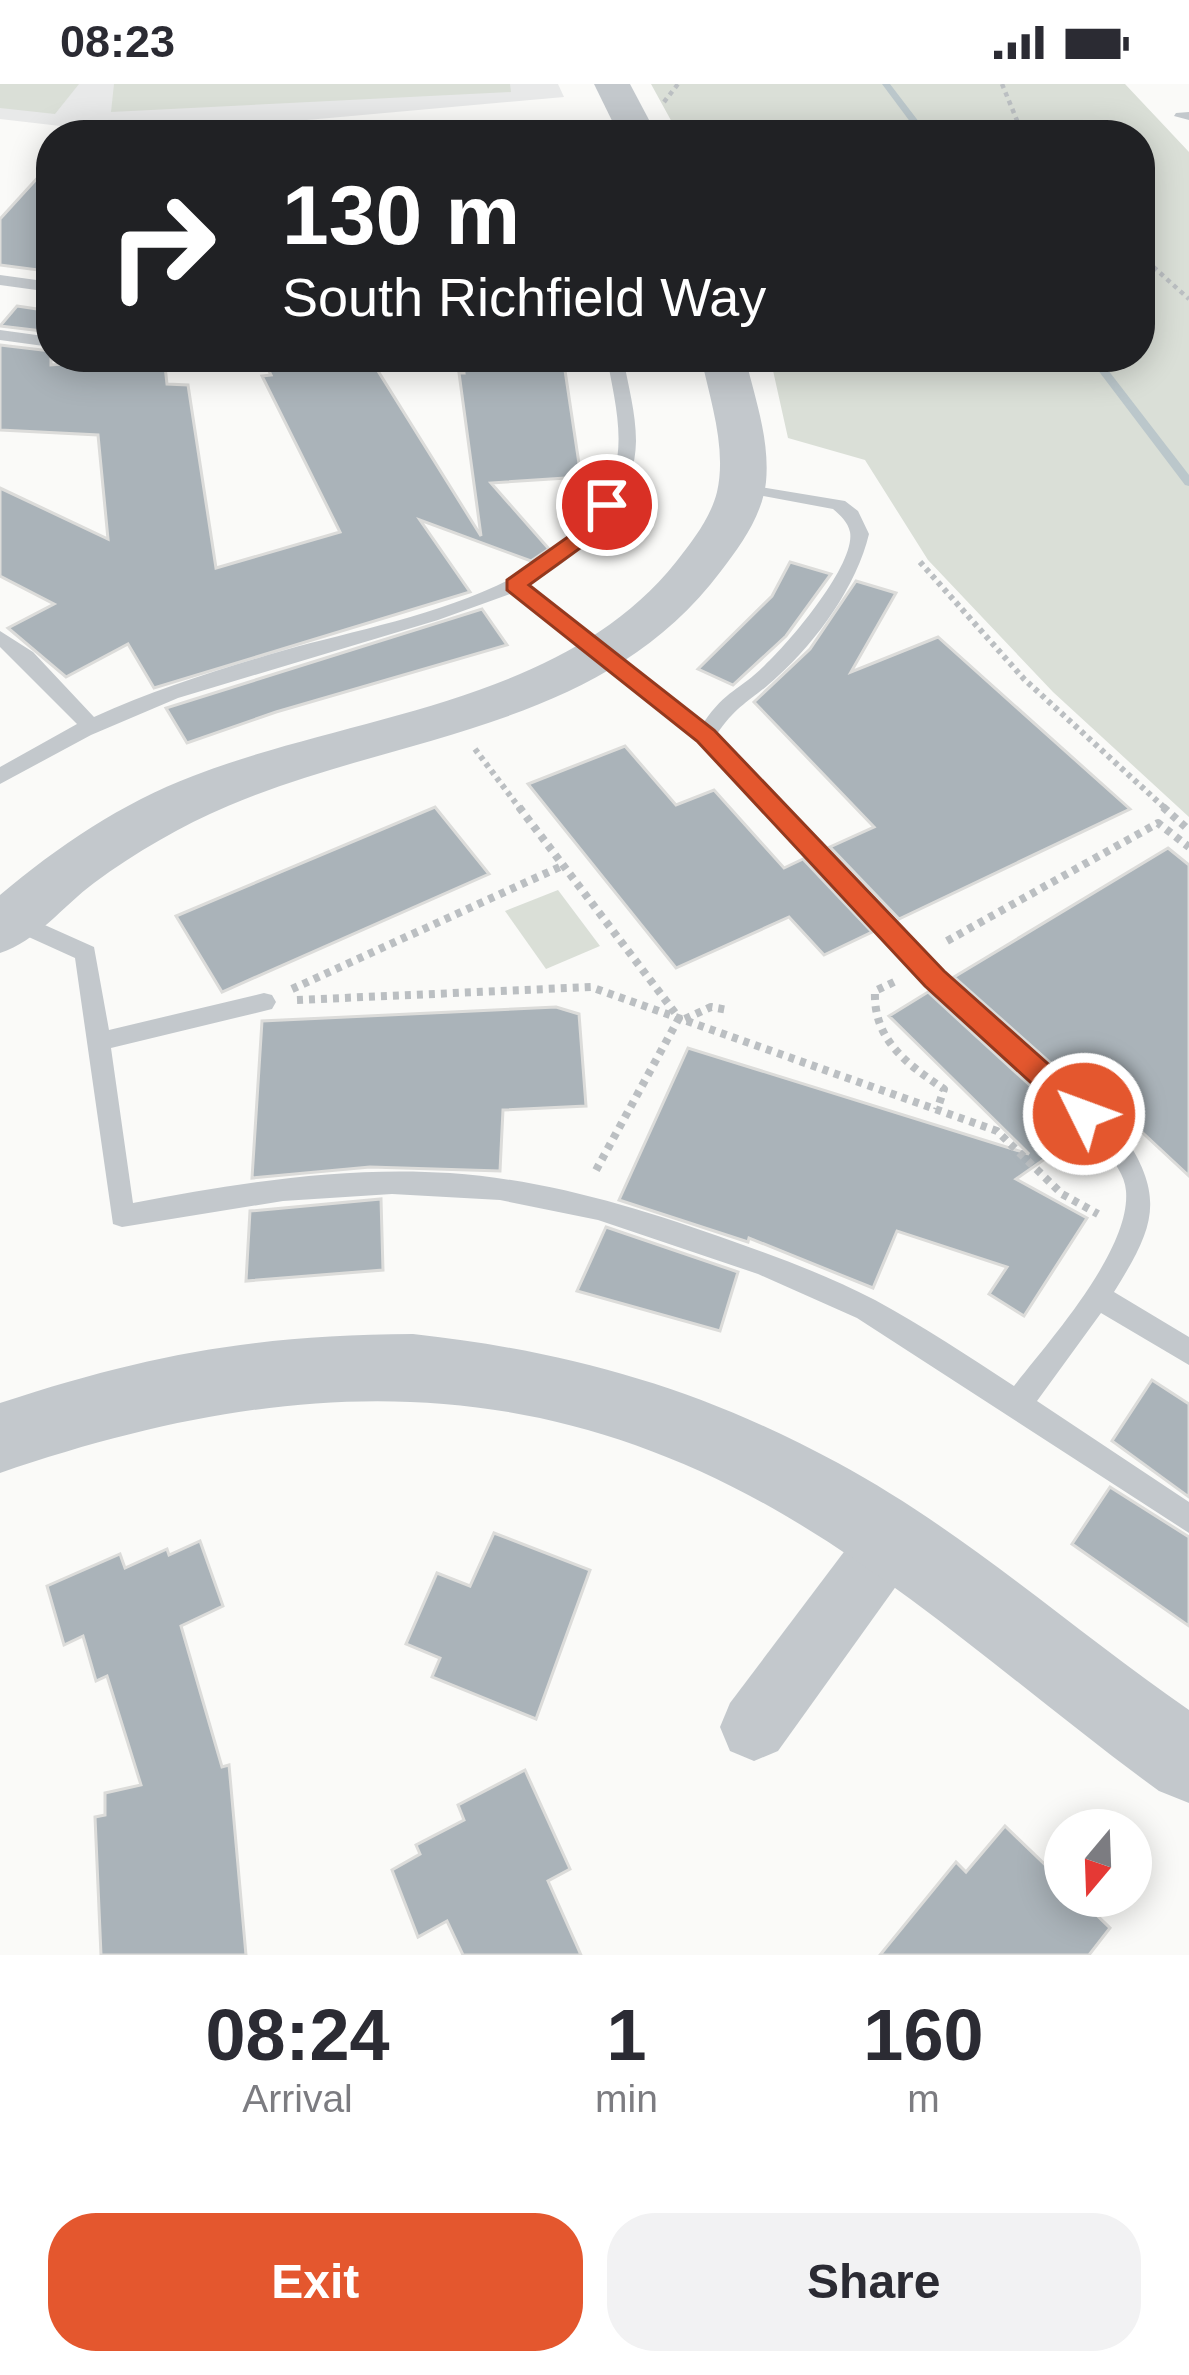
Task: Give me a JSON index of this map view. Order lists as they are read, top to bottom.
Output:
{
  "north": "bottom",
  "page": {
    "status": "08:23",
    "turn": ["130 m", "South Richfield Way"],
    "eta": [
      "08:24",
      "Arrival",
      "1",
      "min",
      "160",
      "m"
    ],
    "buttons": ["Exit", "Share"]
  }
}
